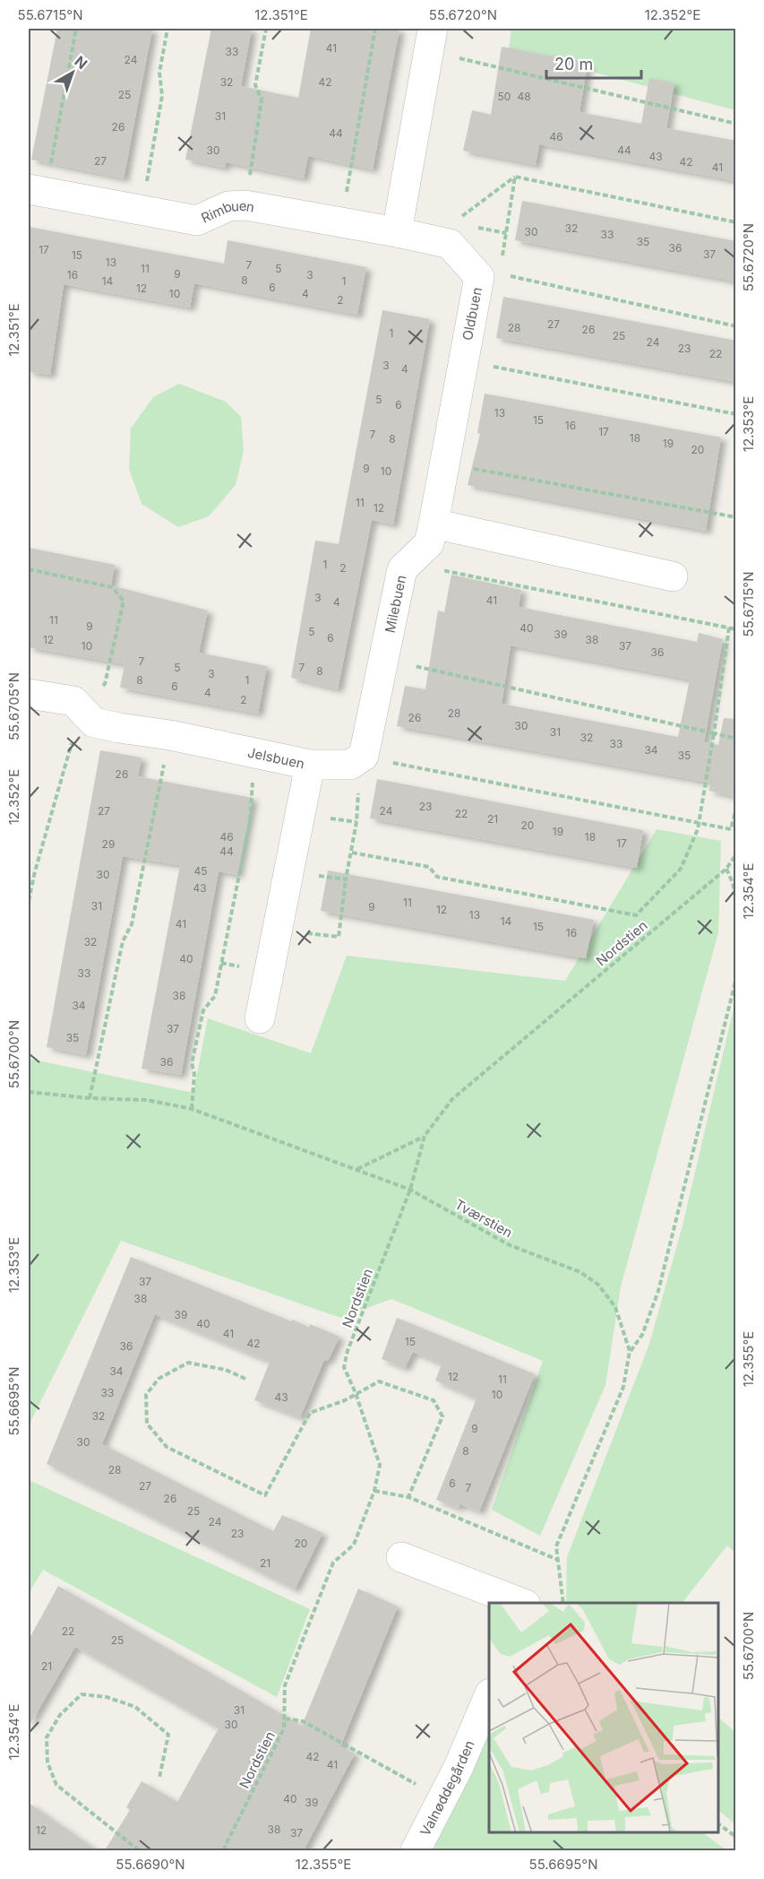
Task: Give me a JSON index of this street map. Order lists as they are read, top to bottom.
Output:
{
  "streets": {
    "street": [
      "Rimbuen",
      "Oldbuen",
      "Milebuen",
      "Jelsbuen",
      "Valnøddegården"
    ],
    "path": ["Nordstien", "Tværstien"]
  },
  "crossings": [
    ["Rimbuen", "Oldbuen"],
    ["Oldbuen", "Milebuen"],
    ["Nordstien", "Tværstien"]
  ],
  "house_numbers": [
    "41",
    "33",
    "24",
    "32",
    "42",
    "25",
    "50",
    "48",
    "31",
    "26",
    "44",
    "46",
    "30",
    "44",
    "43",
    "27",
    "42",
    "41",
    "32",
    "30",
    "33",
    "35",
    "36",
    "17",
    "37",
    "15",
    "13",
    "7",
    "11",
    "5",
    "9",
    "16",
    "3",
    "8",
    "14",
    "1",
    "6",
    "12",
    "10",
    "4",
    "2",
    "27",
    "28",
    "26",
    "1",
    "25",
    "24",
    "23",
    "22",
    "3",
    "4",
    "5",
    "6",
    "13",
    "15",
    "16",
    "17",
    "7",
    "18",
    "8",
    "19",
    "20",
    "9",
    "10",
    "11",
    "12",
    "1",
    "2",
    "3",
    "41",
    "4",
    "11",
    "9",
    "40",
    "5",
    "39",
    "6",
    "12",
    "38",
    "10",
    "37",
    "36",
    "7",
    "5",
    "7",
    "8",
    "3",
    "8",
    "1",
    "6",
    "4",
    "2",
    "28",
    "26",
    "30",
    "31",
    "32",
    "33",
    "34",
    "35",
    "26",
    "23",
    "27",
    "24",
    "22",
    "21",
    "20",
    "19",
    "46",
    "18",
    "17",
    "29",
    "44",
    "45",
    "30",
    "43",
    "11",
    "31",
    "9",
    "12",
    "13",
    "14",
    "41",
    "15",
    "16",
    "32",
    "40",
    "33",
    "38",
    "34",
    "37",
    "35",
    "36",
    "37",
    "38",
    "39",
    "40",
    "41",
    "15",
    "42",
    "36",
    "34",
    "12",
    "11",
    "33",
    "10",
    "43",
    "32",
    "9",
    "30",
    "8",
    "28",
    "6",
    "27",
    "7",
    "26",
    "25",
    "24",
    "23",
    "20",
    "21",
    "22",
    "25",
    "21",
    "31",
    "30",
    "42",
    "41",
    "40",
    "39",
    "38",
    "12",
    "37"
  ],
  "scale_bar": "20 m",
  "north": "top right",
  "coordinates": [
    "55.6715°N",
    "12.351°E",
    "55.6720°N",
    "12.352°E",
    "12.353°E",
    "55.6705°N",
    "12.354°E",
    "55.6700°N",
    "12.355°E",
    "55.6695°N",
    "55.6690°N"
  ]
}
